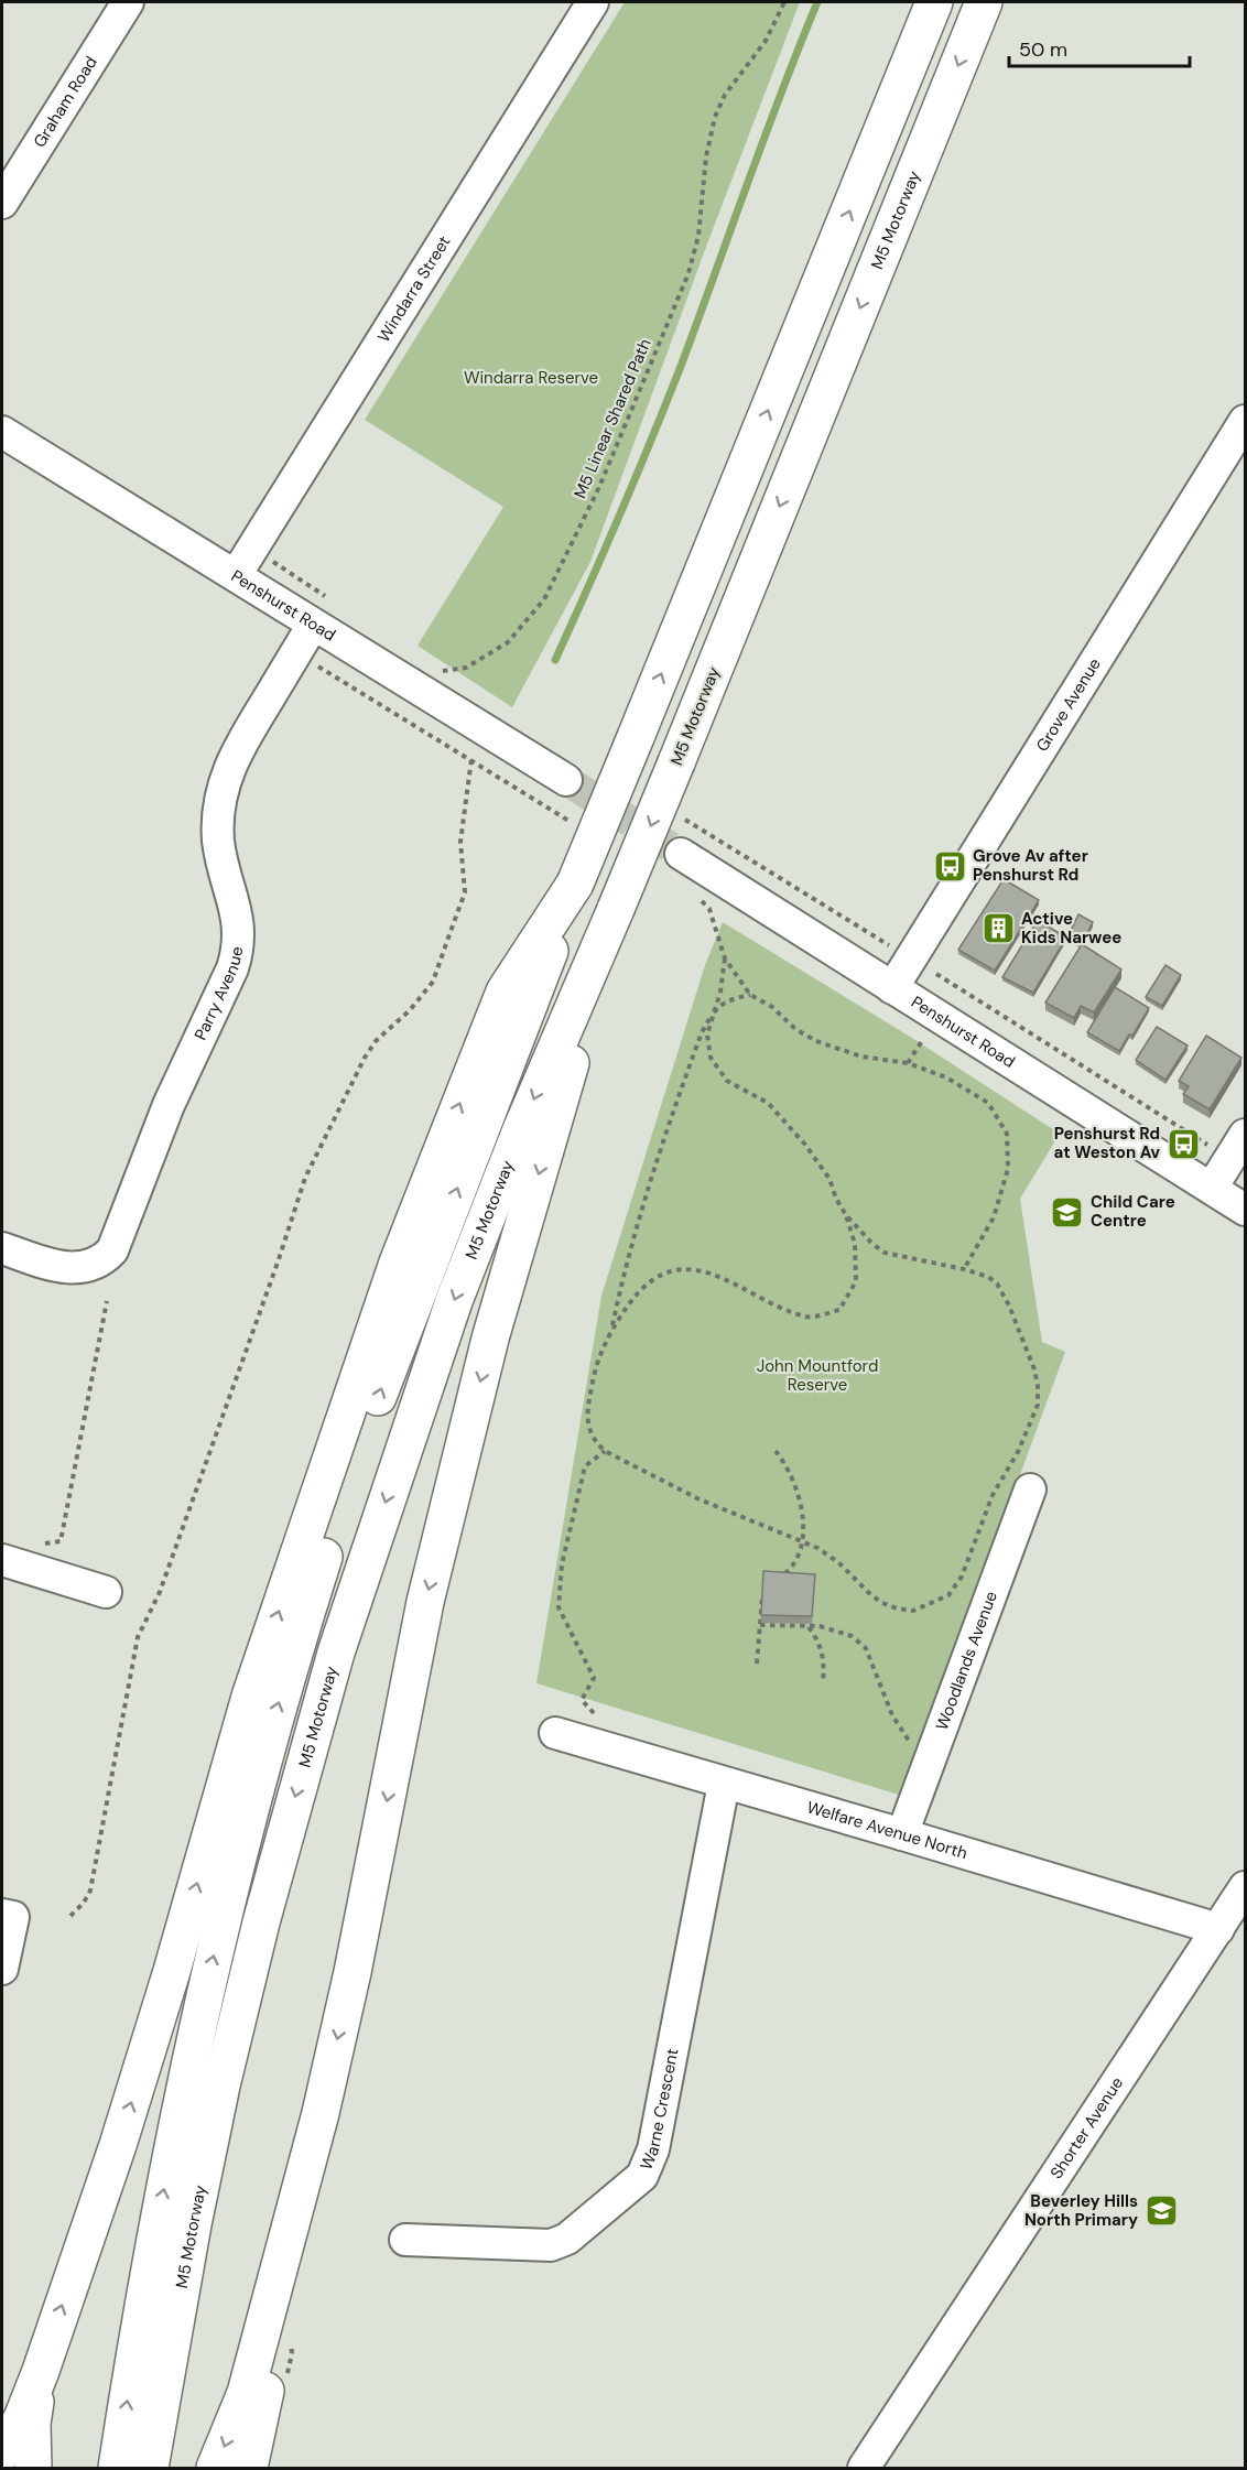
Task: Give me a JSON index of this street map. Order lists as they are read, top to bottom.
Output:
{
  "streets": {
    "highway": ["M5 Motorway"],
    "street": [
      "Graham Road",
      "Windarra Street",
      "Penshurst Road",
      "Grove Avenue",
      "Parry Avenue",
      "Woodlands Avenue",
      "Welfare Avenue North",
      "Warne Crescent",
      "Shorter Avenue"
    ],
    "path": ["M5 Linear Shared Path"]
  },
  "crossings": [
    ["Windarra Street", "Penshurst Road"],
    ["Penshurst Road", "Grove Avenue"],
    ["Penshurst Road", "Parry Avenue"],
    ["Woodlands Avenue", "Welfare Avenue North"],
    ["Welfare Avenue North", "Warne Crescent"],
    ["Welfare Avenue North", "Shorter Avenue"]
  ],
  "parks": ["Windarra Reserve", "John Mountford Reserve"],
  "places": {
    "bus stop": ["Grove Av after Penshurst Rd", "Penshurst Rd at Weston Av"],
    "building": ["Active Kids Narwee"],
    "school or university": ["Child Care Centre", "Beverley Hills North Primary"]
  },
  "scale_bar": "50 m"
}
